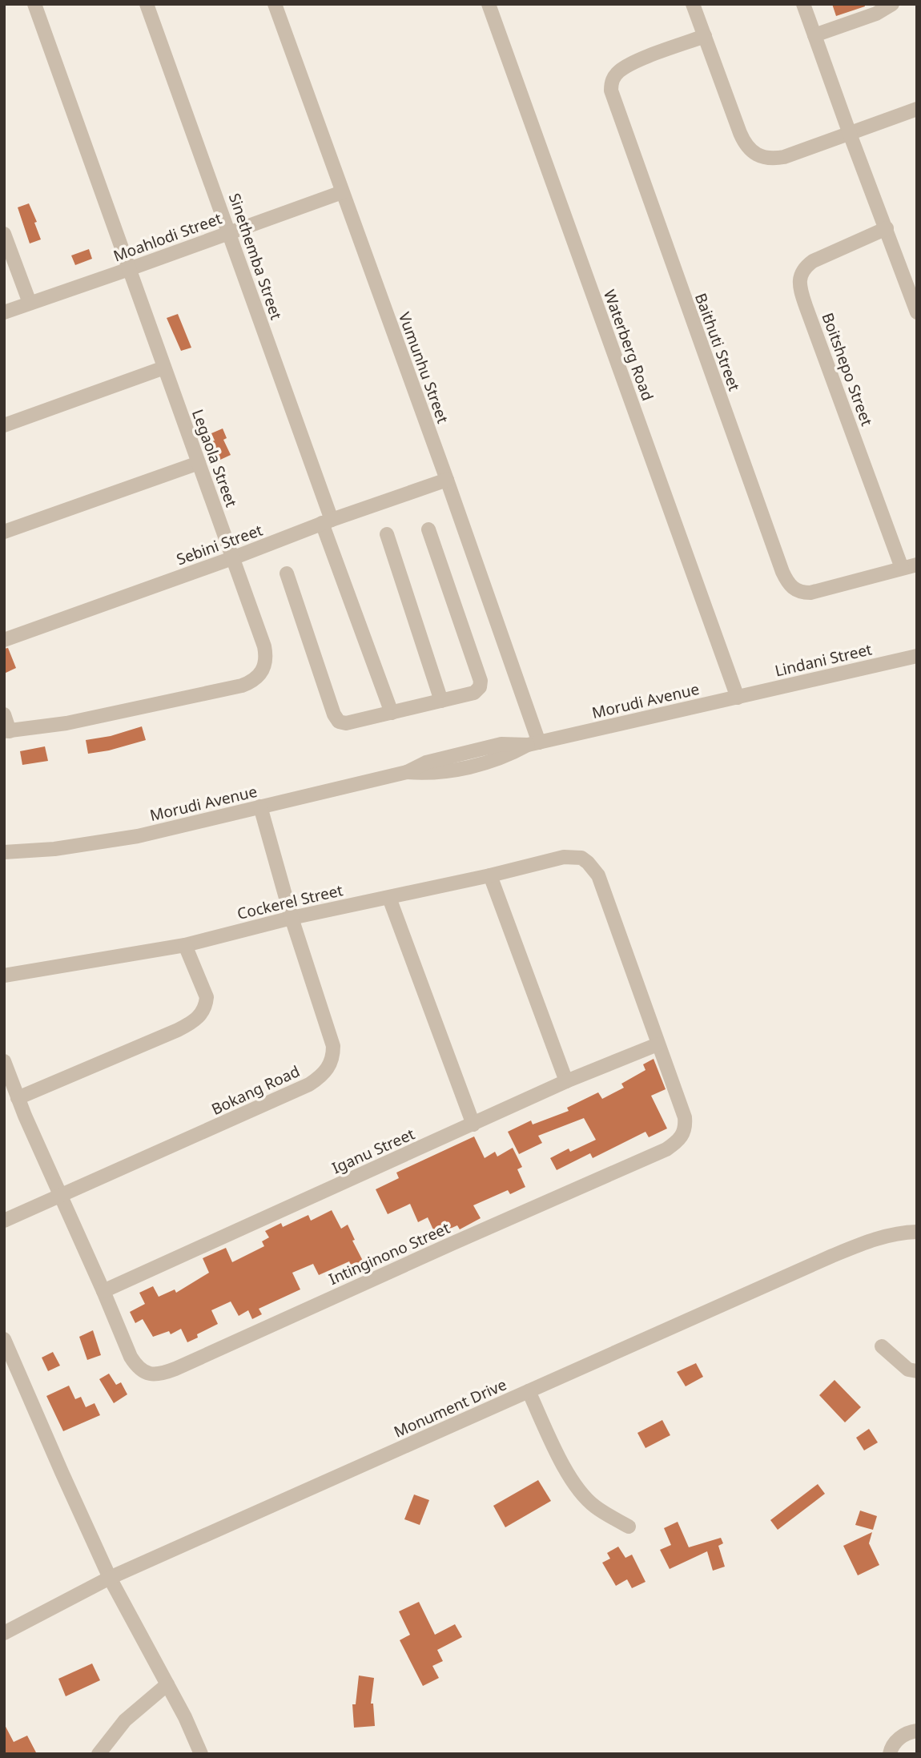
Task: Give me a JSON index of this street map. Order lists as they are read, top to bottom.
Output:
{
  "streets": {
    "street": [
      "Moahlodi Street",
      "Sinethemba Street",
      "Baithuti Street",
      "Waterberg Road",
      "Vumunhu Street",
      "Boitshepo Street",
      "Legaola Street",
      "Sebini Street",
      "Lindani Street",
      "Morudi Avenue",
      "Cockerel Street",
      "Bokang Road",
      "Iganu Street",
      "Intinginono Street",
      "Monument Drive"
    ]
  },
  "crossings": [
    ["Moahlodi Street", "Sinethemba Street"],
    ["Moahlodi Street", "Vumunhu Street"],
    ["Moahlodi Street", "Legaola Street"],
    ["Sinethemba Street", "Sebini Street"],
    ["Baithuti Street", "Boitshepo Street"],
    ["Waterberg Road", "Lindani Street"],
    ["Waterberg Road", "Morudi Avenue"],
    ["Vumunhu Street", "Sebini Street"],
    ["Vumunhu Street", "Morudi Avenue"],
    ["Legaola Street", "Sebini Street"],
    ["Lindani Street", "Morudi Avenue"],
    ["Morudi Avenue", "Bokang Road"],
    ["Cockerel Street", "Bokang Road"],
    ["Cockerel Street", "Intinginono Street"],
    ["Bokang Road", "Intinginono Street"],
    ["Iganu Street", "Intinginono Street"]
  ]
}
